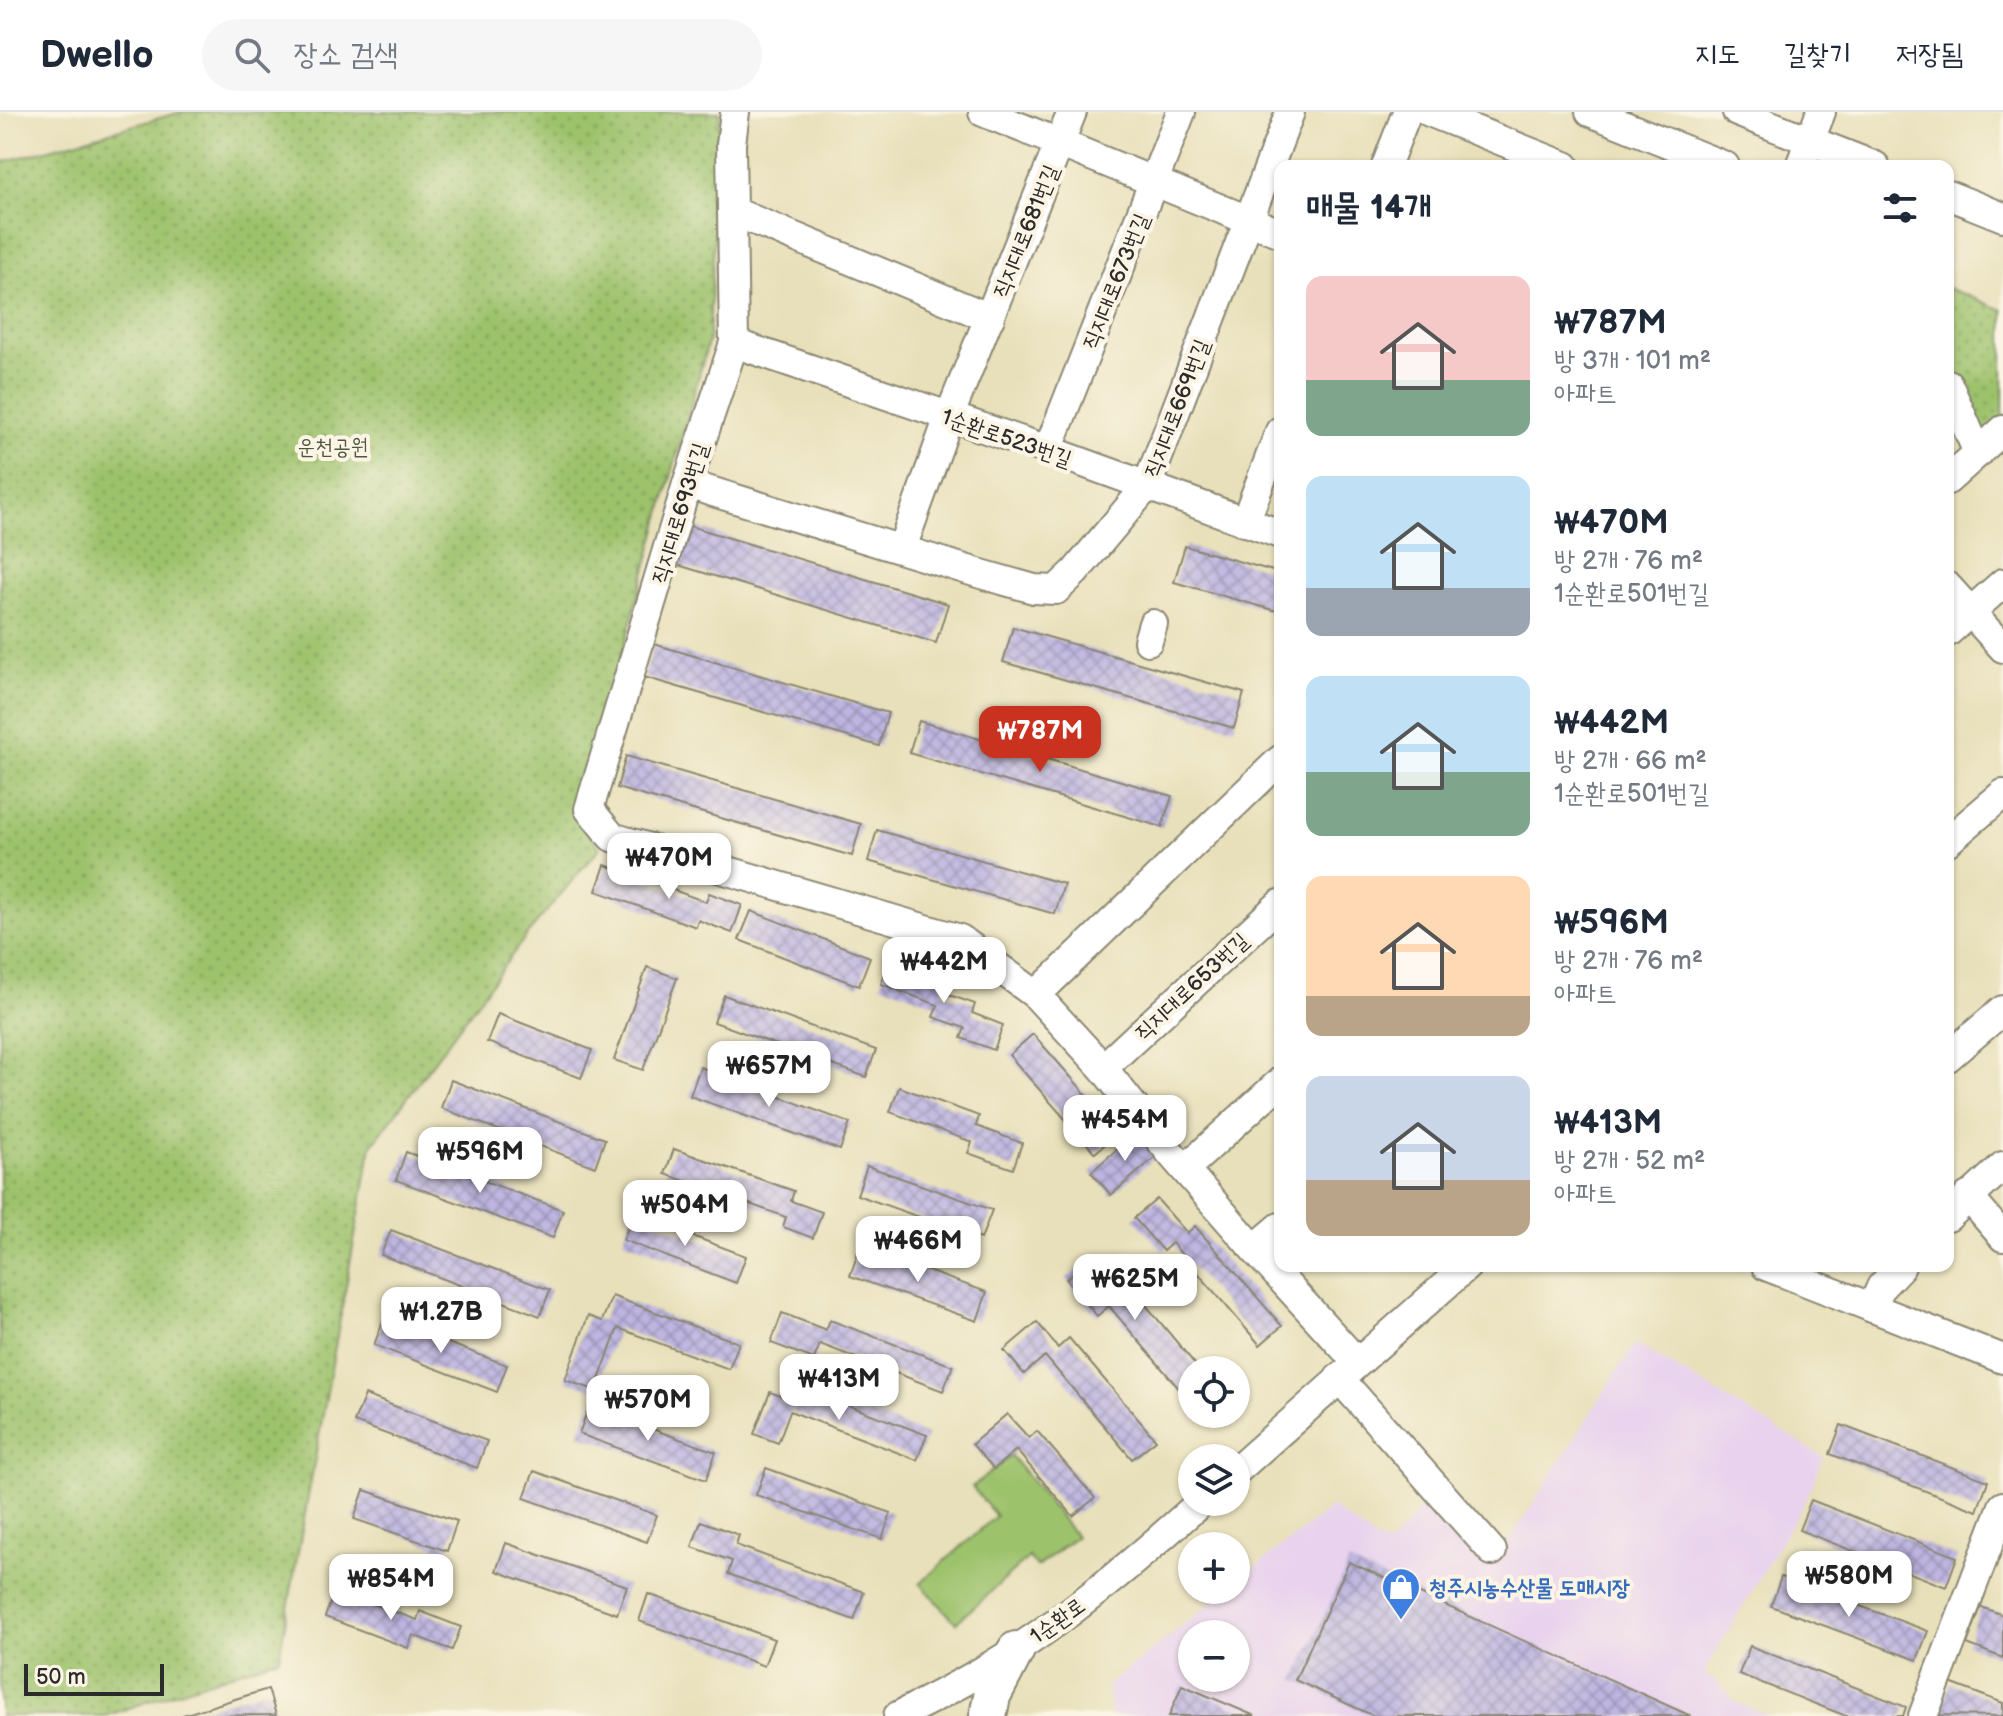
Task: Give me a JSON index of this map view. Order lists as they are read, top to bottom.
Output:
{
  "streets": {
    "street": [
      "직지대로681번길",
      "직지대로673번길",
      "직지대로669번길",
      "1순환로523번길",
      "직지대로693번길",
      "직지대로653번길",
      "1순환로"
    ]
  },
  "crossings": [
    ["직지대로681번길", "직지대로669번길"],
    ["직지대로681번길", "1순환로523번길"],
    ["직지대로681번길", "직지대로693번길"],
    ["직지대로673번길", "1순환로523번길"],
    ["직지대로669번길", "1순환로523번길"],
    ["직지대로669번길", "직지대로693번길"],
    ["1순환로523번길", "직지대로693번길"]
  ],
  "parks": ["운천공원"],
  "places": {
    "shop": ["청주시농수산물 도매시장"]
  },
  "scale_bar": "50 m",
  "page": {
    "header": "Dwello",
    "search": "장소 검색",
    "nav": ["지도", "길찾기", "저장됨"],
    "heading": "매물 14개",
    "list": [
      {
        "name": "₩787M",
        "note": "방 3개 · 101 m² · 아파트"
      },
      {
        "name": "₩470M",
        "note": "방 2개 · 76 m² · 1순환로501번길"
      },
      {
        "name": "₩442M",
        "note": "방 2개 · 66 m² · 1순환로501번길"
      },
      {
        "name": "₩596M",
        "note": "방 2개 · 76 m² · 아파트"
      },
      {
        "name": "₩413M",
        "note": "방 2개 · 52 m² · 아파트"
      }
    ],
    "price": [
      "₩787M",
      "₩470M",
      "₩442M",
      "₩657M",
      "₩454M",
      "₩596M",
      "₩504M",
      "₩466M",
      "₩625M",
      "₩1.27B",
      "₩413M",
      "₩570M",
      "₩580M",
      "₩854M"
    ],
    "map_buttons": ["+", "−"],
    "scale": "50 m"
  }
}
